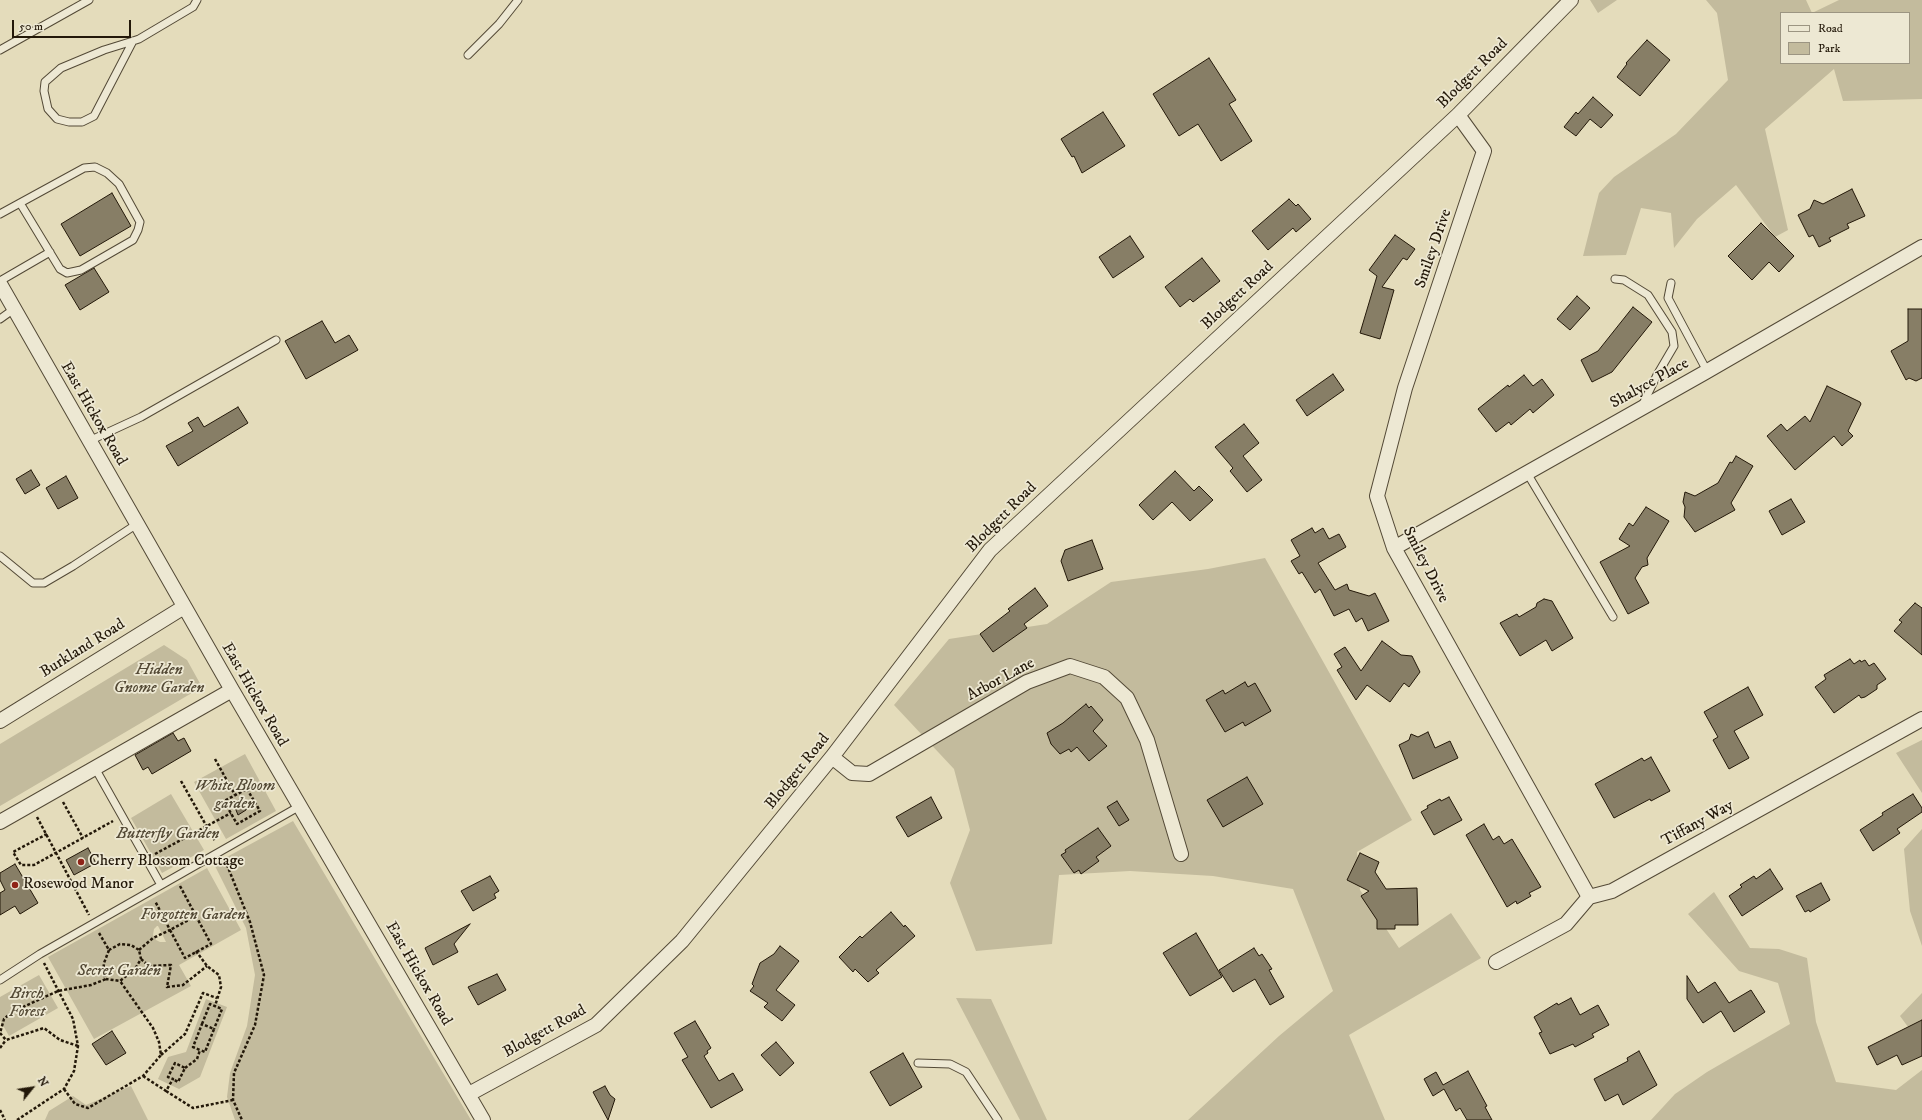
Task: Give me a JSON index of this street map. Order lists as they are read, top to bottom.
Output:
{
  "streets": {
    "street": [
      "Blodgett Road",
      "Smiley Drive",
      "Shalyce Place",
      "East Hickox Road",
      "Burkland Road",
      "Arbor Lane",
      "Tiffany Way"
    ]
  },
  "crossings": [
    ["Blodgett Road", "Smiley Drive"],
    ["Blodgett Road", "East Hickox Road"],
    ["Blodgett Road", "Arbor Lane"],
    ["Smiley Drive", "Shalyce Place"],
    ["Smiley Drive", "Tiffany Way"],
    ["East Hickox Road", "Burkland Road"]
  ],
  "parks": [
    "Hidden Gnome Garden",
    "White Bloom garden",
    "Butterfly Garden",
    "Forgotten Garden",
    "Secret Garden",
    "Birch Forest"
  ],
  "places": ["Cherry Blossom Cottage", "Rosewood Manor"],
  "legend": ["Road", "Park"],
  "scale_bar": "50 m",
  "north": "top right"
}
